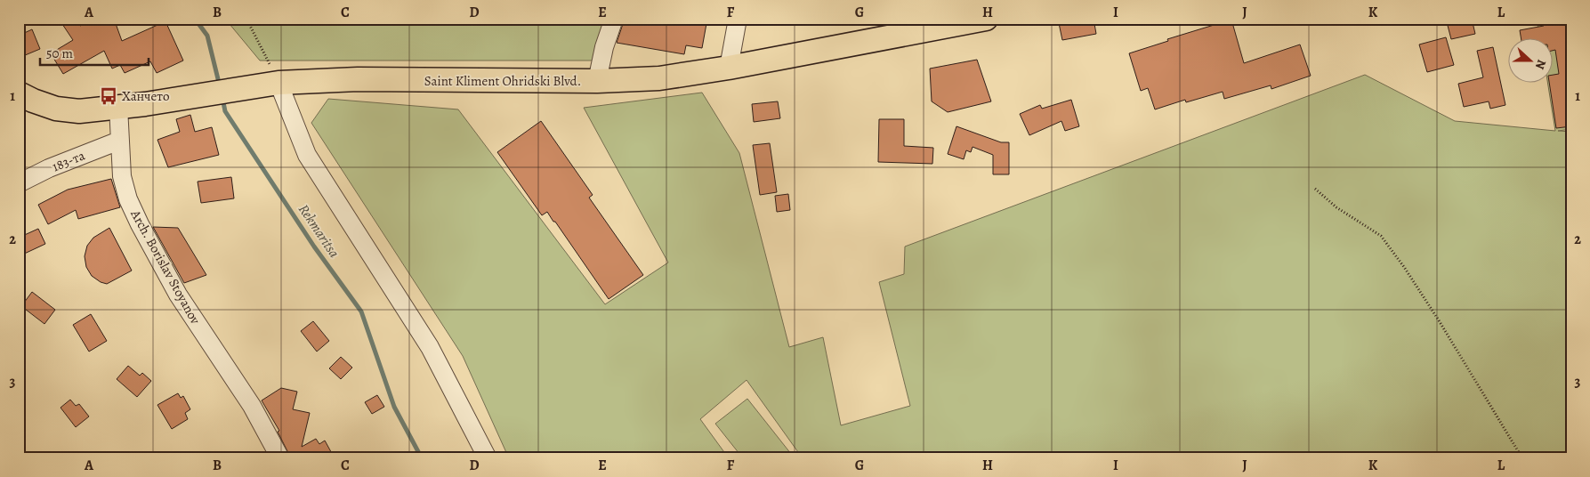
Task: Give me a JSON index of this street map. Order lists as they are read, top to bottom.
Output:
{
  "streets": {
    "main road": ["Saint Kliment Ohridski Blvd."],
    "street": ["183-та", "Аrch. Borislav Stoyanov"]
  },
  "crossings": [
    ["Saint Kliment Ohridski Blvd.", "Аrch. Borislav Stoyanov"],
    ["183-та", "Аrch. Borislav Stoyanov"]
  ],
  "water": ["Rekmaritsa"],
  "places": {
    "bus stop": ["Ханчето"]
  },
  "scale_bar": "50 m",
  "north": "right",
  "grid": {
    "columns": [
      "A",
      "B",
      "C",
      "D",
      "E",
      "F",
      "G",
      "H",
      "I",
      "J",
      "K",
      "L"
    ],
    "rows": ["1", "2", "3"]
  }
}
